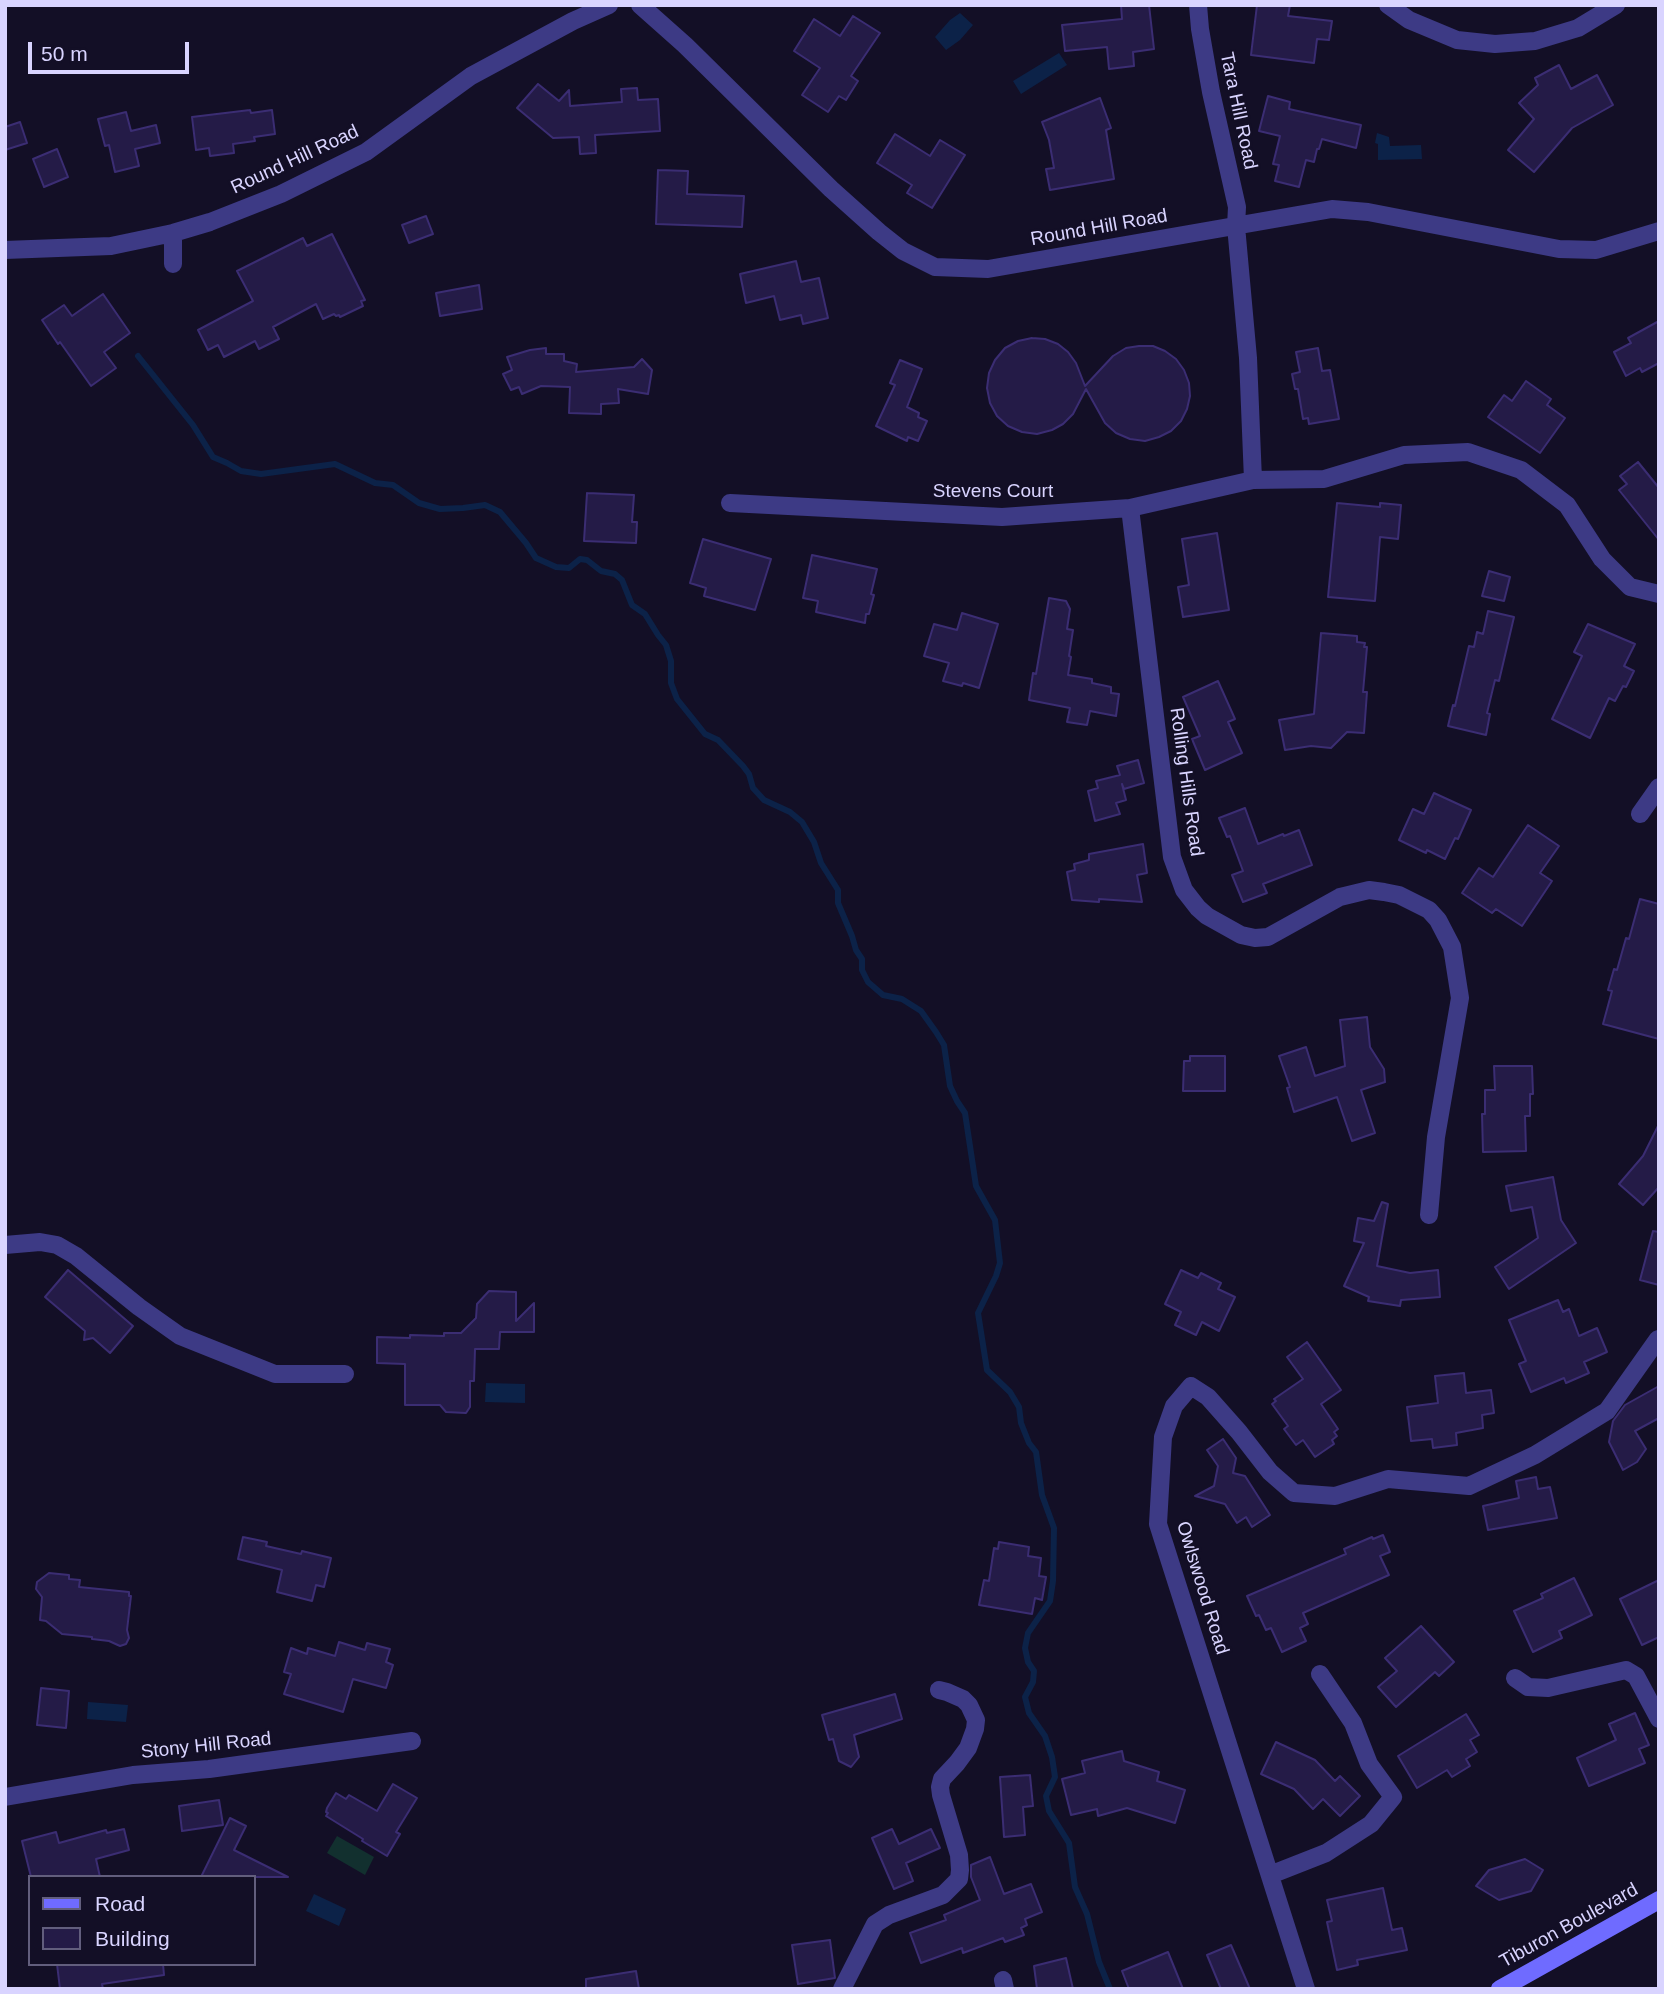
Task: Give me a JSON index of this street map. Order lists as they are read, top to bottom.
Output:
{
  "streets": {
    "main road": ["Tiburon Boulevard"],
    "street": [
      "Tara Hill Road",
      "Round Hill Road",
      "Stevens Court",
      "Rolling Hills Road",
      "Owlswood Road",
      "Stony Hill Road"
    ]
  },
  "crossings": [
    ["Tara Hill Road", "Round Hill Road"],
    ["Stevens Court", "Rolling Hills Road"]
  ],
  "legend": ["Road", "Building"],
  "scale_bar": "50 m"
}
